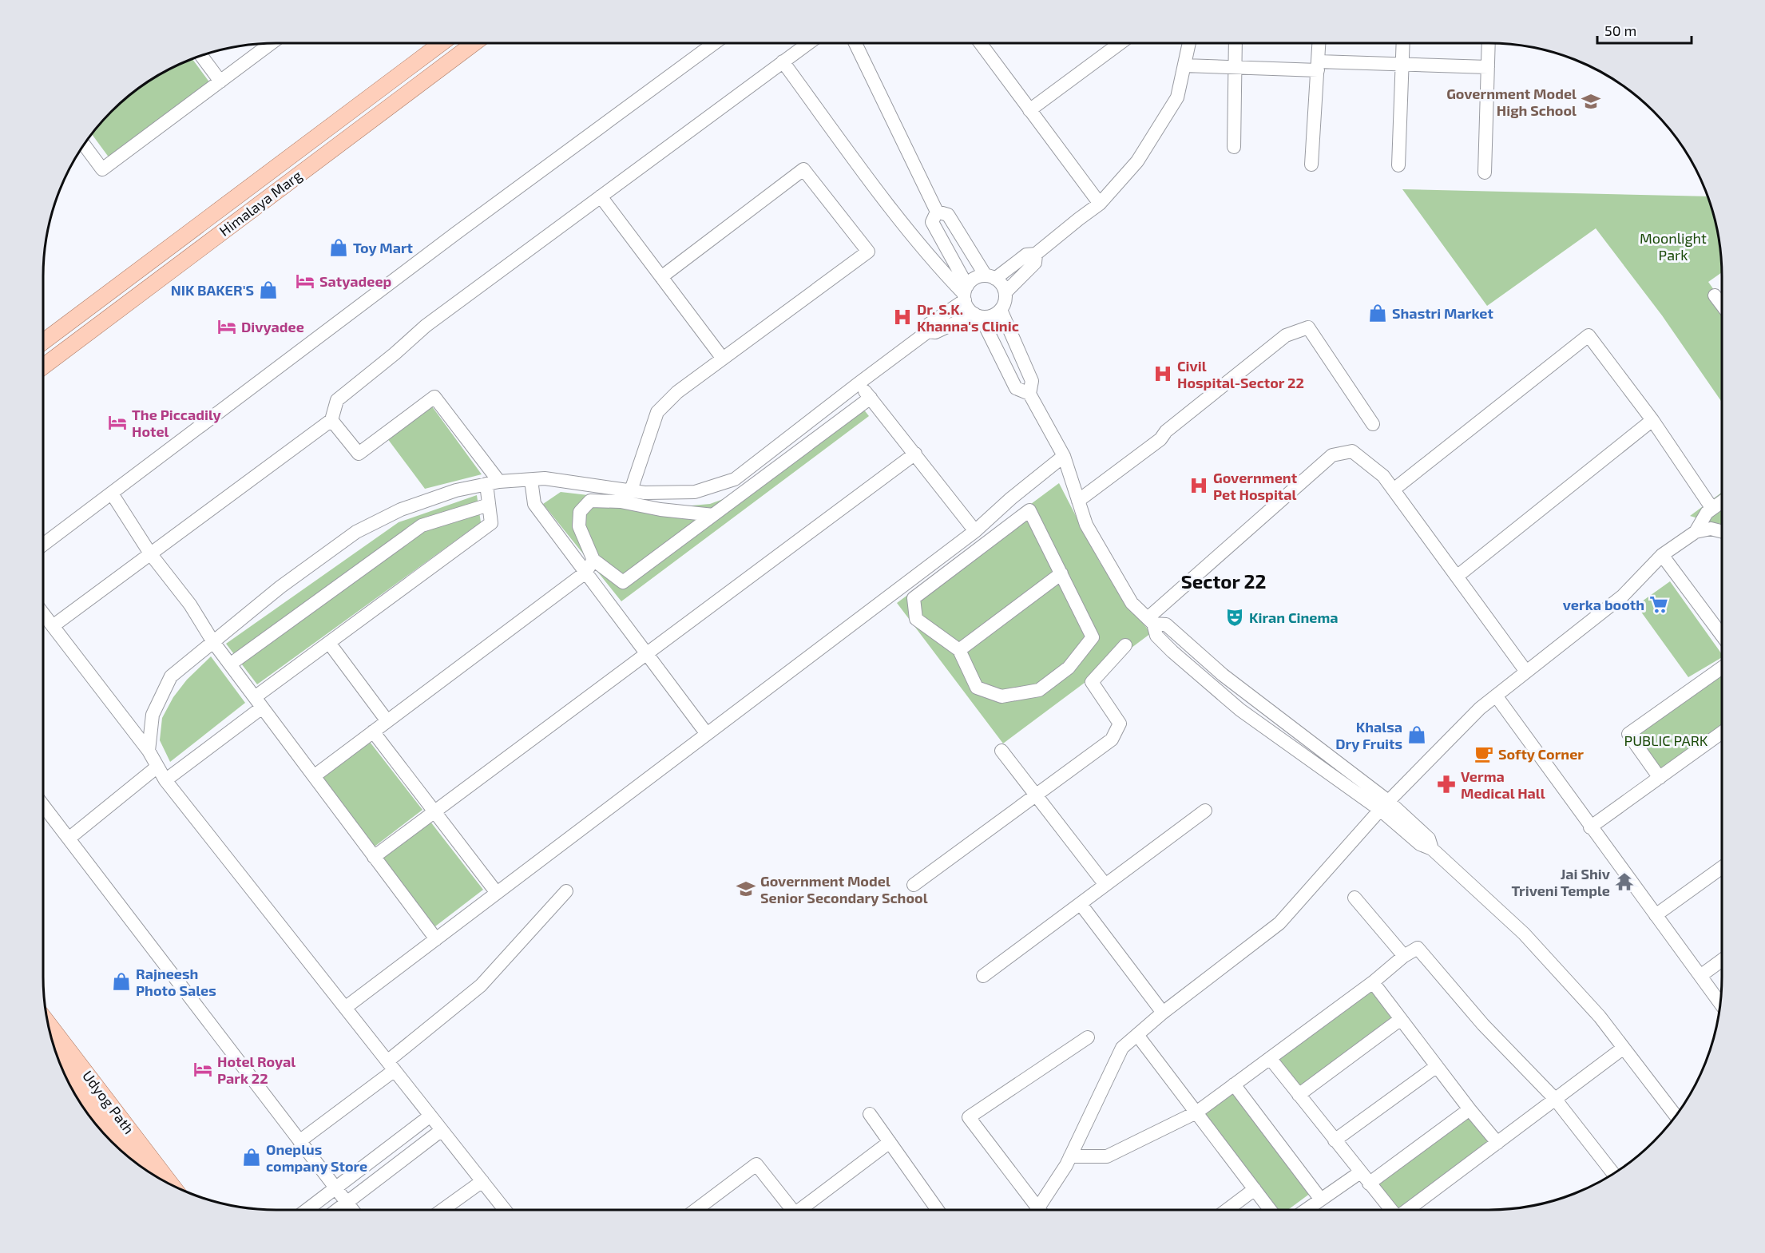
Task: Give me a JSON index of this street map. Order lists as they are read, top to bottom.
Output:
{
  "streets": {
    "main road": ["Himalaya Marg", "Udyog Path"]
  },
  "districts": ["Sector 22"],
  "parks": ["Moonlight Park", "PUBLIC PARK"],
  "places": {
    "school or university": ["Government Model High School", "Government Model Senior Secondary School"],
    "shop": [
      "Toy Mart",
      "NIK BAKER'S",
      "Shastri Market",
      "Khalsa Dry Fruits",
      "Rajneesh Photo Sales",
      "Oneplus company Store"
    ],
    "hotel": [
      "Satyadeep",
      "Divyadee",
      "The Piccadily Hotel",
      "Hotel Royal Park 22"
    ],
    "hospital": ["Dr. S.K. Khanna's Clinic", "Civil Hospital-Sector 22", "Government Pet Hospital"],
    "supermarket": ["verka booth"],
    "theatre": ["Kiran Cinema"],
    "cafe": ["Softy Corner"],
    "pharmacy": ["Verma Medical Hall"],
    "temple": ["Jai Shiv Triveni Temple"]
  },
  "scale_bar": "50 m"
}
